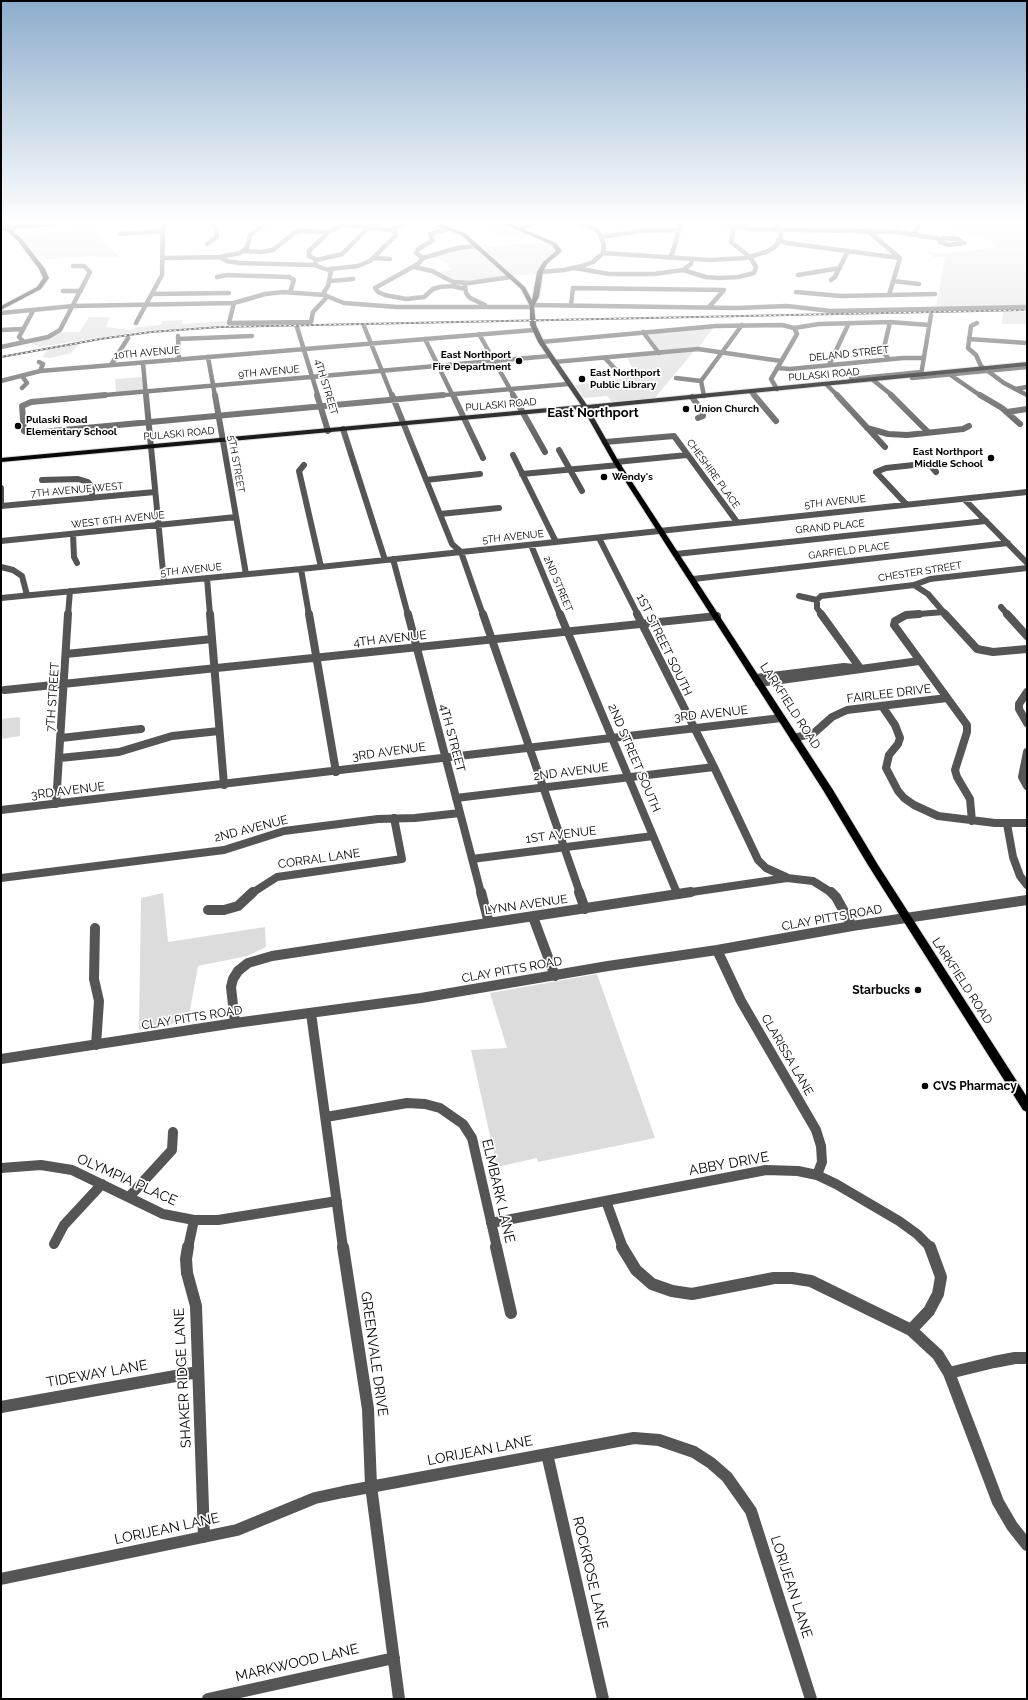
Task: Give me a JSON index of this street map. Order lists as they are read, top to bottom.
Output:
{
  "streets": {
    "main road": ["PULASKI ROAD", "LARKFIELD ROAD"],
    "street": [
      "10TH AVENUE",
      "DELAND STREET",
      "9TH AVENUE",
      "4TH STREET",
      "5TH STREET",
      "CHESHIRE PLACE",
      "7TH AVENUE WEST",
      "5TH AVENUE",
      "WEST 6TH AVENUE",
      "GRAND PLACE",
      "GARFIELD PLACE",
      "CHESTER STREET",
      "2ND STREET",
      "4TH AVENUE",
      "1ST STREET SOUTH",
      "FAIRLEE DRIVE",
      "7TH STREET",
      "3RD AVENUE",
      "2ND STREET SOUTH",
      "2ND AVENUE",
      "1ST AVENUE",
      "CORRAL LANE",
      "LYNN AVENUE",
      "CLAY PITTS ROAD",
      "CLARISSA LANE",
      "ABBY DRIVE",
      "OLYMPIA PLACE",
      "ELMBARK LANE",
      "GREENVALE DRIVE",
      "TIDEWAY LANE",
      "SHAKER RIDGE LANE",
      "LORIJEAN LANE",
      "ROCKROSE LANE",
      "MARKWOOD LANE"
    ]
  },
  "crossings": [
    ["10TH AVENUE", "4TH STREET"],
    ["10TH AVENUE", "5TH STREET"],
    ["10TH AVENUE", "LARKFIELD ROAD"],
    ["9TH AVENUE", "4TH STREET"],
    ["9TH AVENUE", "5TH STREET"],
    ["9TH AVENUE", "LARKFIELD ROAD"],
    ["PULASKI ROAD", "4TH STREET"],
    ["PULASKI ROAD", "5TH STREET"],
    ["PULASKI ROAD", "LARKFIELD ROAD"],
    ["4TH STREET", "5TH AVENUE"],
    ["4TH STREET", "4TH AVENUE"],
    ["4TH STREET", "3RD AVENUE"],
    ["4TH STREET", "2ND AVENUE"],
    ["4TH STREET", "1ST AVENUE"],
    ["4TH STREET", "LYNN AVENUE"],
    ["5TH STREET", "5TH AVENUE"],
    ["5TH STREET", "WEST 6TH AVENUE"],
    ["CHESHIRE PLACE", "5TH AVENUE"],
    ["CHESHIRE PLACE", "LARKFIELD ROAD"],
    ["5TH AVENUE", "2ND STREET"],
    ["5TH AVENUE", "1ST STREET SOUTH"],
    ["5TH AVENUE", "7TH STREET"],
    ["5TH AVENUE", "LARKFIELD ROAD"],
    ["GRAND PLACE", "LARKFIELD ROAD"],
    ["GARFIELD PLACE", "LARKFIELD ROAD"],
    ["2ND STREET", "4TH AVENUE"],
    ["2ND STREET", "2ND STREET SOUTH"],
    ["4TH AVENUE", "1ST STREET SOUTH"],
    ["4TH AVENUE", "7TH STREET"],
    ["4TH AVENUE", "LARKFIELD ROAD"],
    ["4TH AVENUE", "2ND STREET SOUTH"],
    ["1ST STREET SOUTH", "3RD AVENUE"],
    ["1ST STREET SOUTH", "2ND AVENUE"],
    ["1ST STREET SOUTH", "LYNN AVENUE"],
    ["FAIRLEE DRIVE", "LARKFIELD ROAD"],
    ["7TH STREET", "3RD AVENUE"],
    ["LARKFIELD ROAD", "3RD AVENUE"],
    ["LARKFIELD ROAD", "CLAY PITTS ROAD"],
    ["3RD AVENUE", "2ND STREET SOUTH"],
    ["2ND STREET SOUTH", "2ND AVENUE"],
    ["2ND STREET SOUTH", "1ST AVENUE"],
    ["2ND STREET SOUTH", "LYNN AVENUE"],
    ["2ND AVENUE", "CORRAL LANE"],
    ["LYNN AVENUE", "CLAY PITTS ROAD"],
    ["CLAY PITTS ROAD", "CLARISSA LANE"],
    ["CLAY PITTS ROAD", "GREENVALE DRIVE"],
    ["CLARISSA LANE", "ABBY DRIVE"],
    ["ABBY DRIVE", "ELMBARK LANE"],
    ["OLYMPIA PLACE", "GREENVALE DRIVE"],
    ["OLYMPIA PLACE", "SHAKER RIDGE LANE"],
    ["ELMBARK LANE", "GREENVALE DRIVE"],
    ["GREENVALE DRIVE", "LORIJEAN LANE"],
    ["GREENVALE DRIVE", "MARKWOOD LANE"],
    ["TIDEWAY LANE", "SHAKER RIDGE LANE"],
    ["SHAKER RIDGE LANE", "LORIJEAN LANE"],
    ["LORIJEAN LANE", "ROCKROSE LANE"]
  ],
  "districts": ["East Northport"],
  "places": [
    "East Northport Fire Department",
    "East Northport Public Library",
    "Union Church",
    "Pulaski Road Elementary School",
    "East Northport Middle School",
    "Wendy's",
    "Starbucks",
    "CVS Pharmacy"
  ]
}
